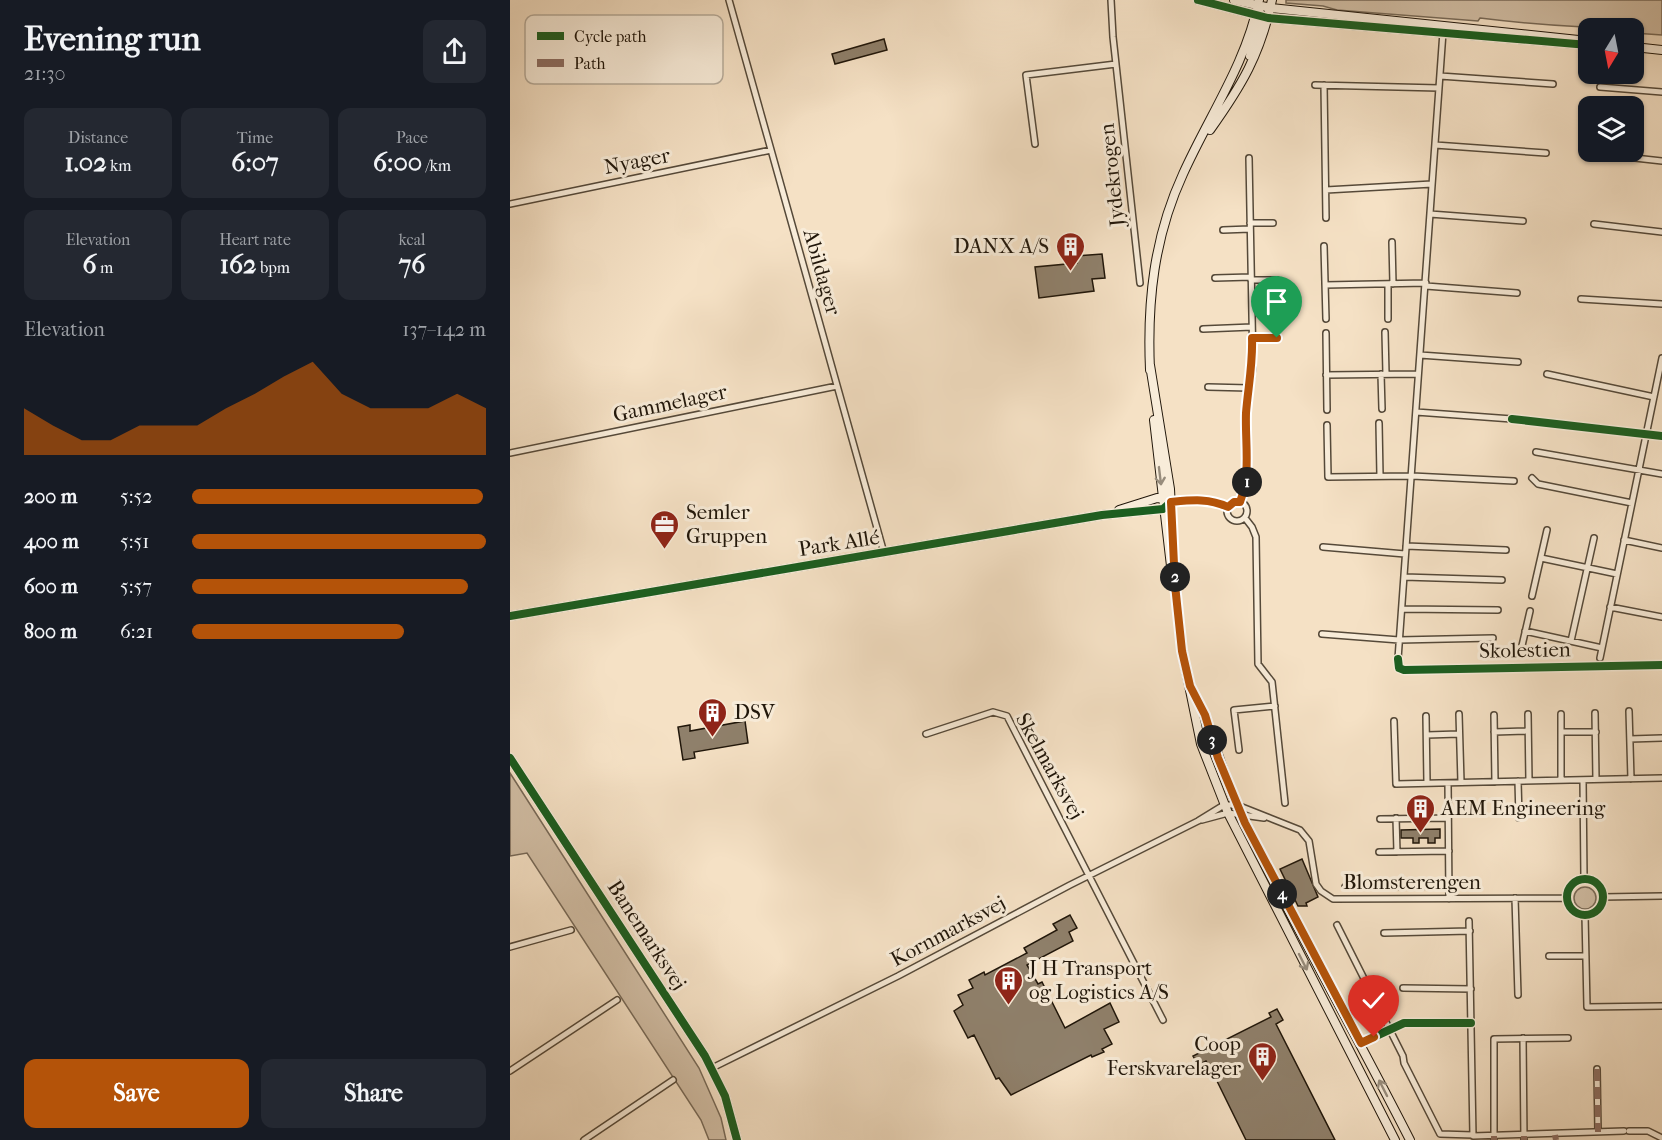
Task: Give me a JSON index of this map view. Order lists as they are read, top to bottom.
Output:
{
  "streets": {
    "street": [
      "Nyager",
      "Jydekrogen",
      "Abildager",
      "Gammelager",
      "Park Allé",
      "Skelmarksvej",
      "Blomsterengen",
      "Kornmarksvej",
      "Banemarksvej"
    ],
    "cycle path": ["Skolestien"]
  },
  "crossings": [
    ["Nyager", "Abildager"],
    ["Abildager", "Gammelager"],
    ["Abildager", "Park Allé"],
    ["Skelmarksvej", "Kornmarksvej"],
    ["Blomsterengen", "Kornmarksvej"],
    ["Kornmarksvej", "Banemarksvej"]
  ],
  "places": {
    "building": [
      "DANX A/S",
      "DSV",
      "AEM Engineering",
      "J H Transport og Logistics A/S",
      "Coop Ferskvarelager"
    ],
    "office": ["Semler Gruppen"]
  },
  "legend": ["Cycle path", "Path"],
  "north": "bottom",
  "page": {
    "heading": ["Evening run", "21:30"],
    "stats": [
      ["Distance", "1.02 km"],
      ["Time", "6:07"],
      ["Pace", "6:00 /km"],
      ["Elevation", "6 m"],
      ["Heart rate", "162 bpm"],
      ["kcal", "76"]
    ],
    "chart": ["Elevation", "137–142 m"],
    "pins": [
      "1",
      "2",
      "3",
      "4"
    ],
    "list": [
      {
        "name": "200 m",
        "note": "5:52"
      },
      {
        "name": "400 m",
        "note": "5:51"
      },
      {
        "name": "600 m",
        "note": "5:57"
      },
      {
        "name": "800 m",
        "note": "6:21"
      }
    ],
    "buttons": ["Save", "Share"]
  }
}
